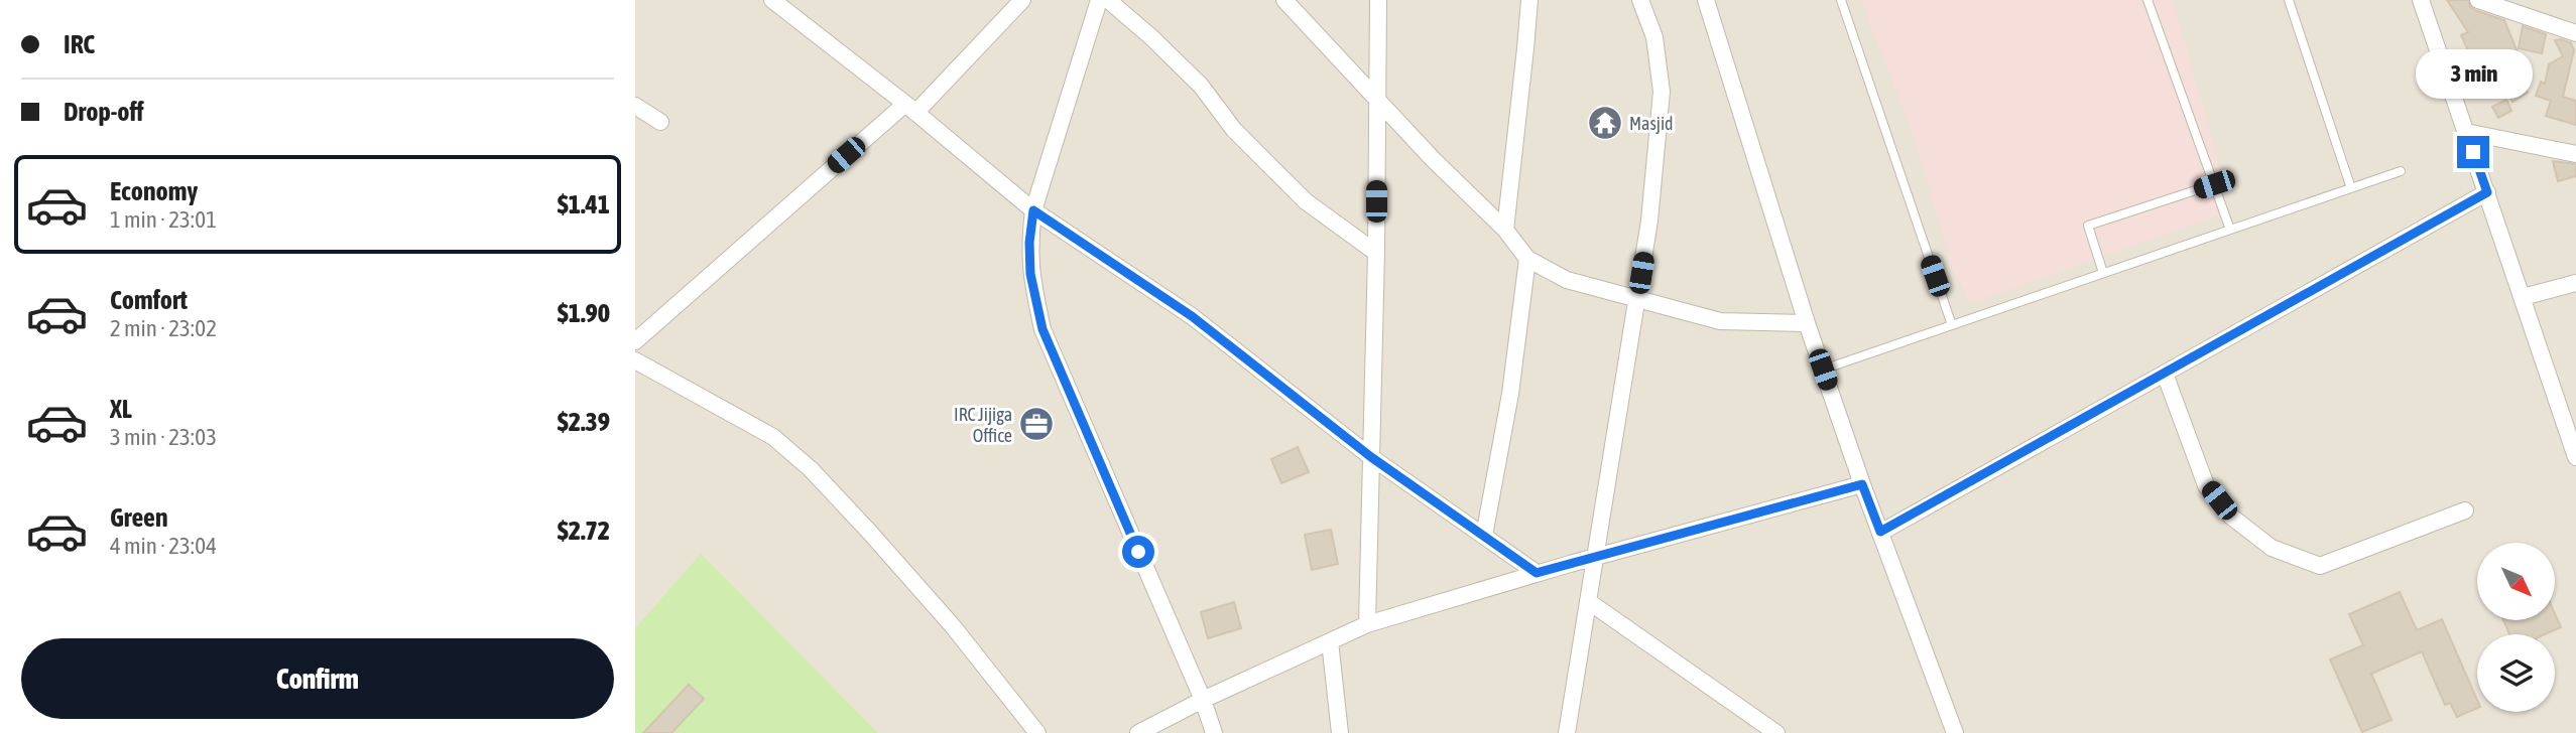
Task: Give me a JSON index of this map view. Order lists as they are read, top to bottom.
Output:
{
  "places": {
    "temple": ["Masjid"],
    "office": ["IRC Jijiga Office"]
  },
  "north": "bottom right",
  "page": {
    "banner": ["IRC", "Drop-off"],
    "bubble": "3 min",
    "list": [
      {
        "name": "Economy",
        "note": "1 min · 23:01",
        "value": "$1.41"
      },
      {
        "name": "Comfort",
        "note": "2 min · 23:02",
        "value": "$1.90"
      },
      {
        "name": "XL",
        "note": "3 min · 23:03",
        "value": "$2.39"
      },
      {
        "name": "Green",
        "note": "4 min · 23:04",
        "value": "$2.72"
      }
    ],
    "buttons": "Confirm"
  }
}
